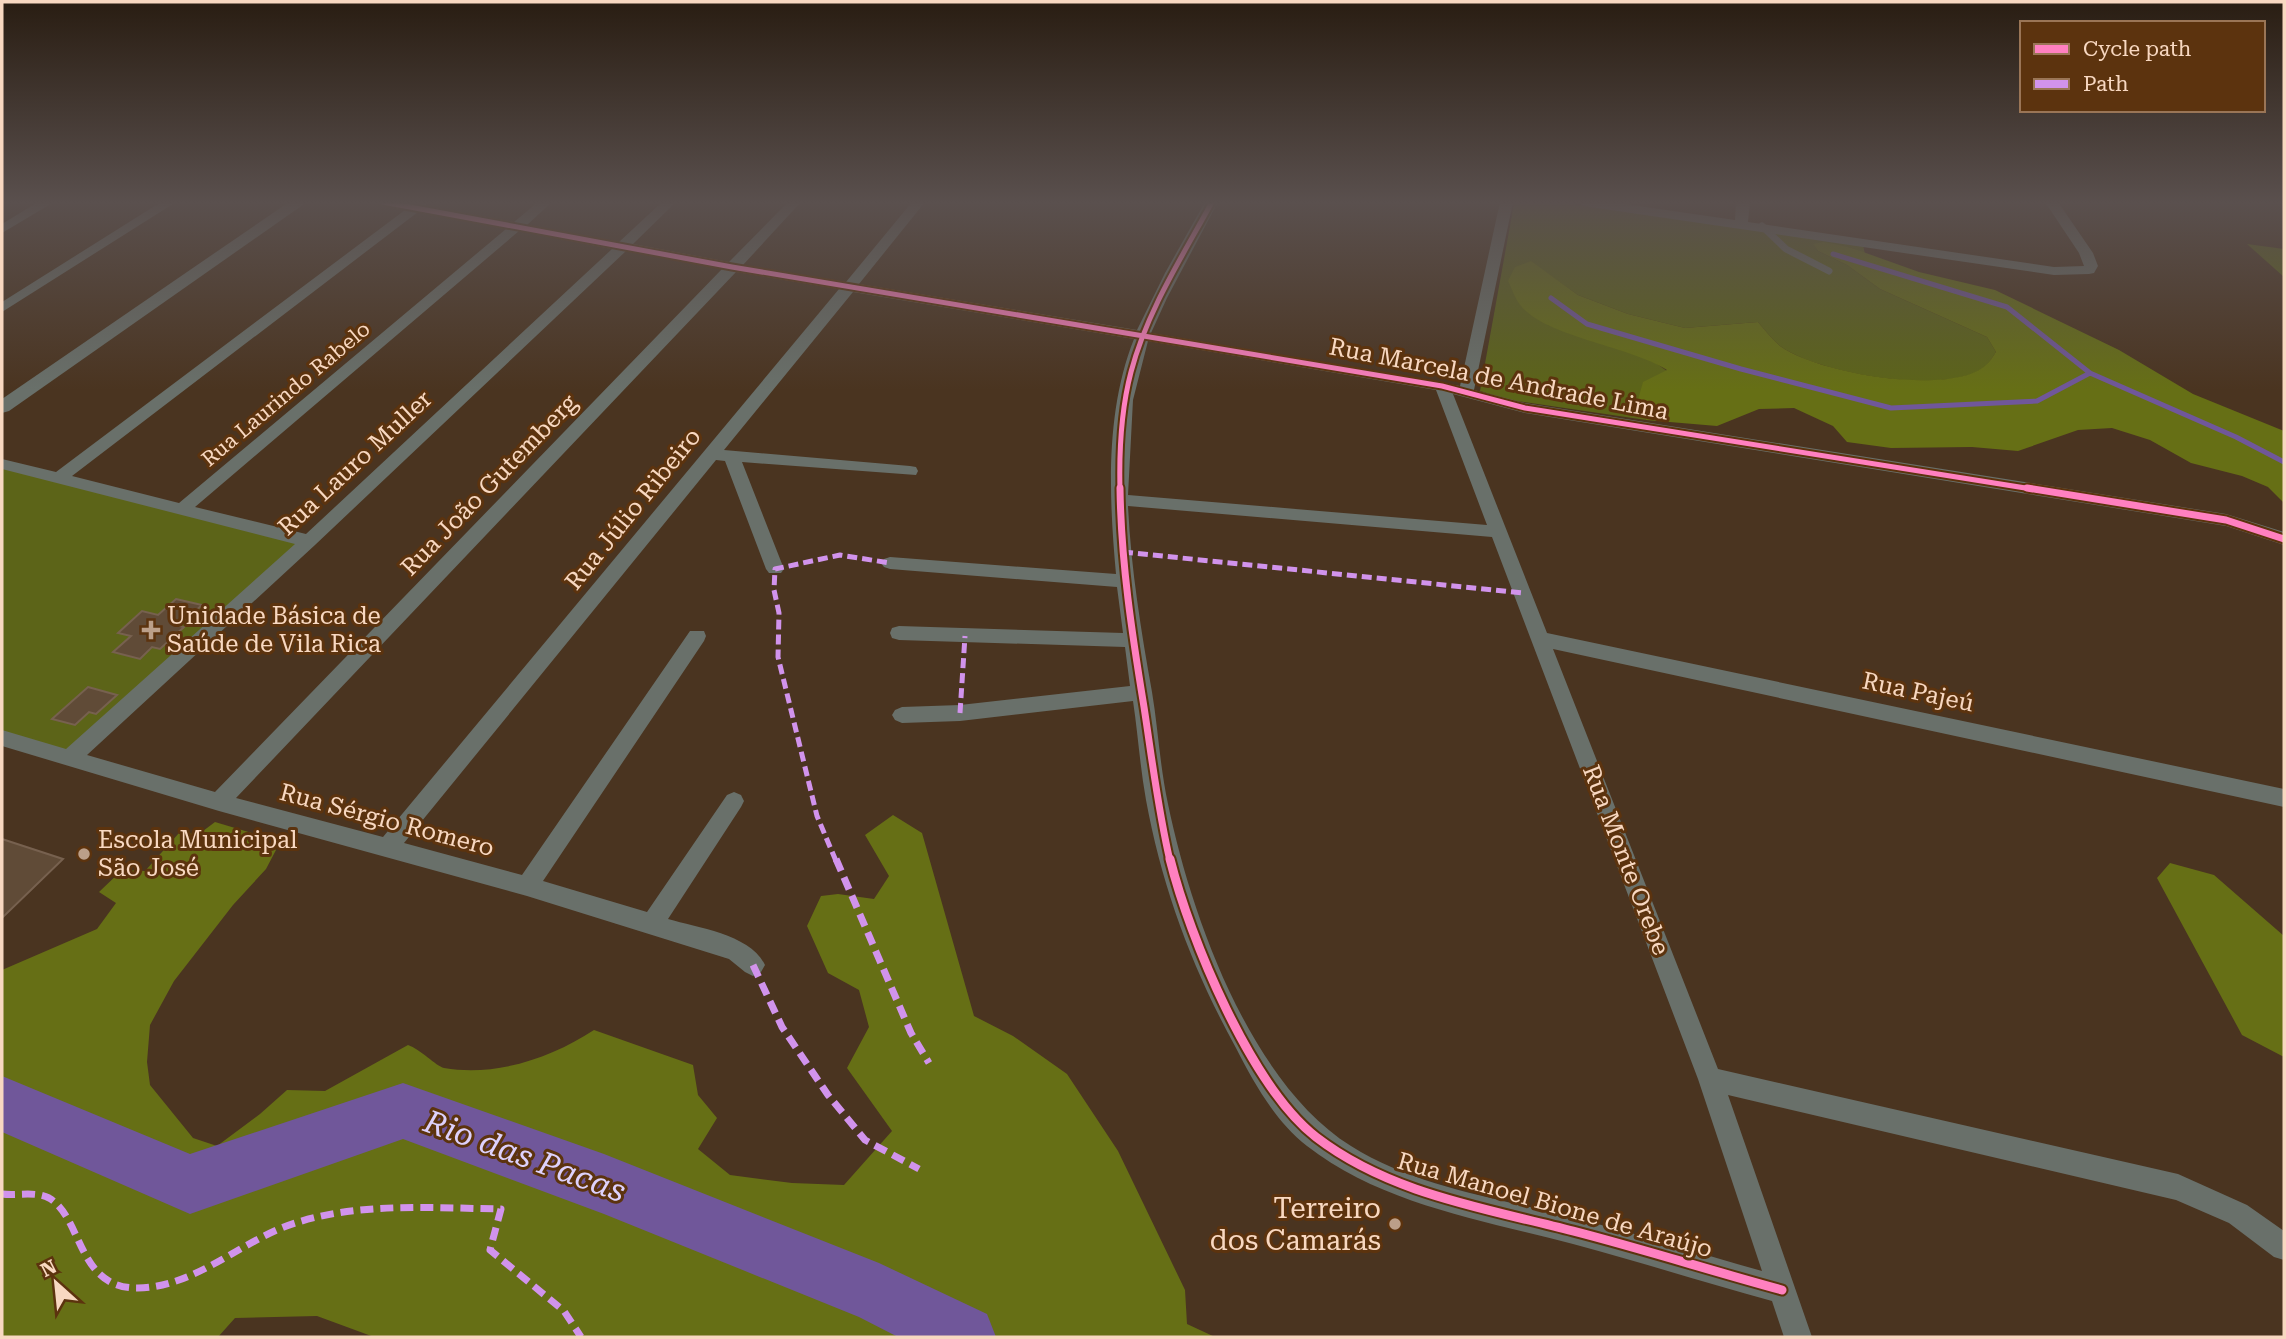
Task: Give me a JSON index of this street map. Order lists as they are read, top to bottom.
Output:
{
  "streets": {
    "street": [
      "Rua Marcela de Andrade Lima",
      "Rua Laurindo Rabelo",
      "Rua Lauro Muller",
      "Rua João Gutemberg",
      "Rua Júlio Ribeiro",
      "Rua Pajeú",
      "Rua Sérgio Romero",
      "Rua Monte Orebe",
      "Rua Manoel Bione de Araújo"
    ]
  },
  "crossings": [
    ["Rua Marcela de Andrade Lima", "Rua João Gutemberg"],
    ["Rua Marcela de Andrade Lima", "Rua Júlio Ribeiro"],
    ["Rua Marcela de Andrade Lima", "Rua Monte Orebe"],
    ["Rua Marcela de Andrade Lima", "Rua Manoel Bione de Araújo"],
    ["Rua Lauro Muller", "Rua Sérgio Romero"],
    ["Rua João Gutemberg", "Rua Sérgio Romero"],
    ["Rua Júlio Ribeiro", "Rua Sérgio Romero"],
    ["Rua Pajeú", "Rua Monte Orebe"],
    ["Rua Monte Orebe", "Rua Manoel Bione de Araújo"]
  ],
  "water": ["Rio das Pacas"],
  "places": {
    "health": ["Unidade Básica de Saúde de Vila Rica"],
    "other": ["Escola Municipal São José", "Terreiro dos Camarás"]
  },
  "legend": ["Cycle path", "Path"],
  "north": "top left"
}
